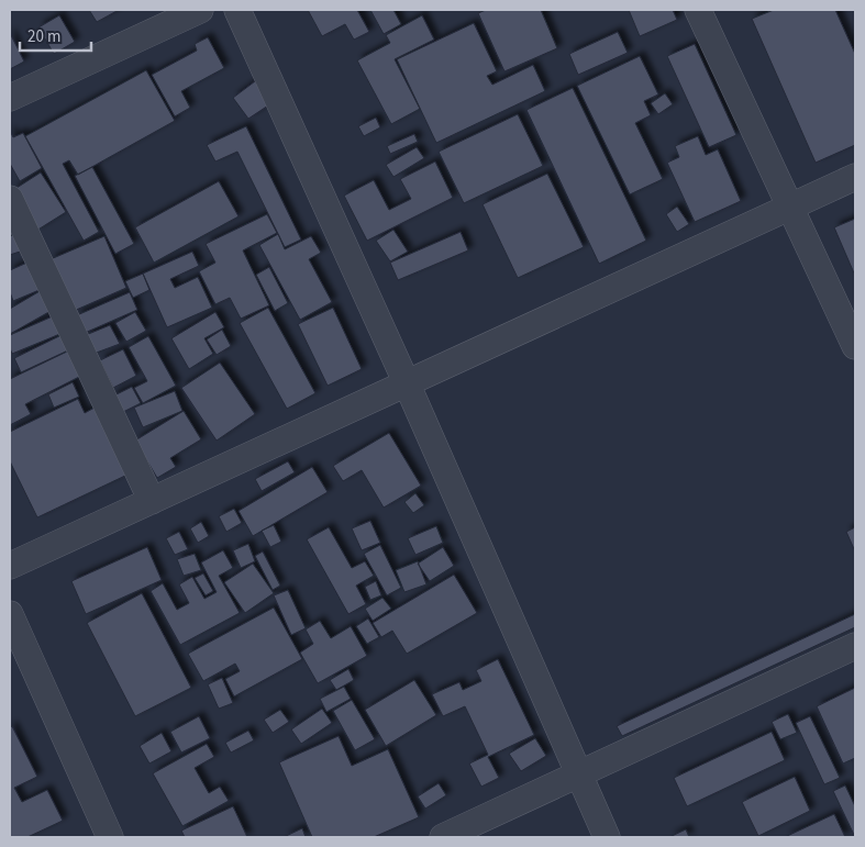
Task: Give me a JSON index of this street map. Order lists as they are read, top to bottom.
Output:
{
  "scale_bar": "20 m"
}
